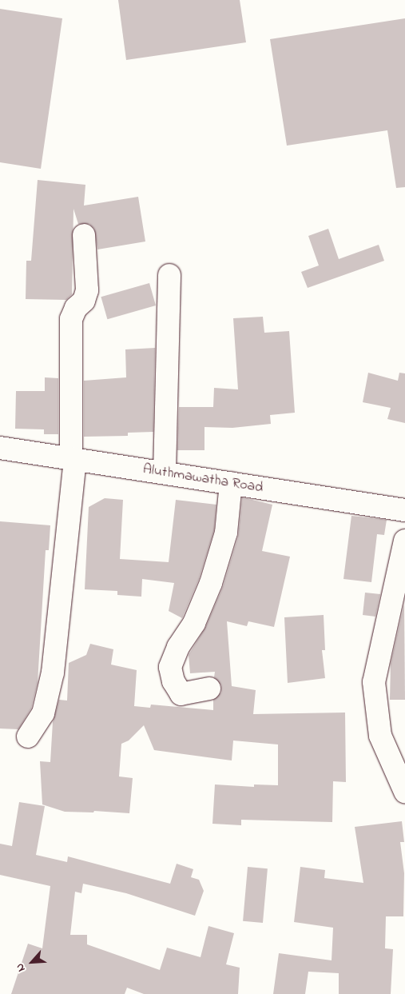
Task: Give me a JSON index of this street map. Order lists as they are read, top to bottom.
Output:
{
  "streets": {
    "street": ["Aluthmawatha Road"]
  },
  "north": "bottom left"
}
